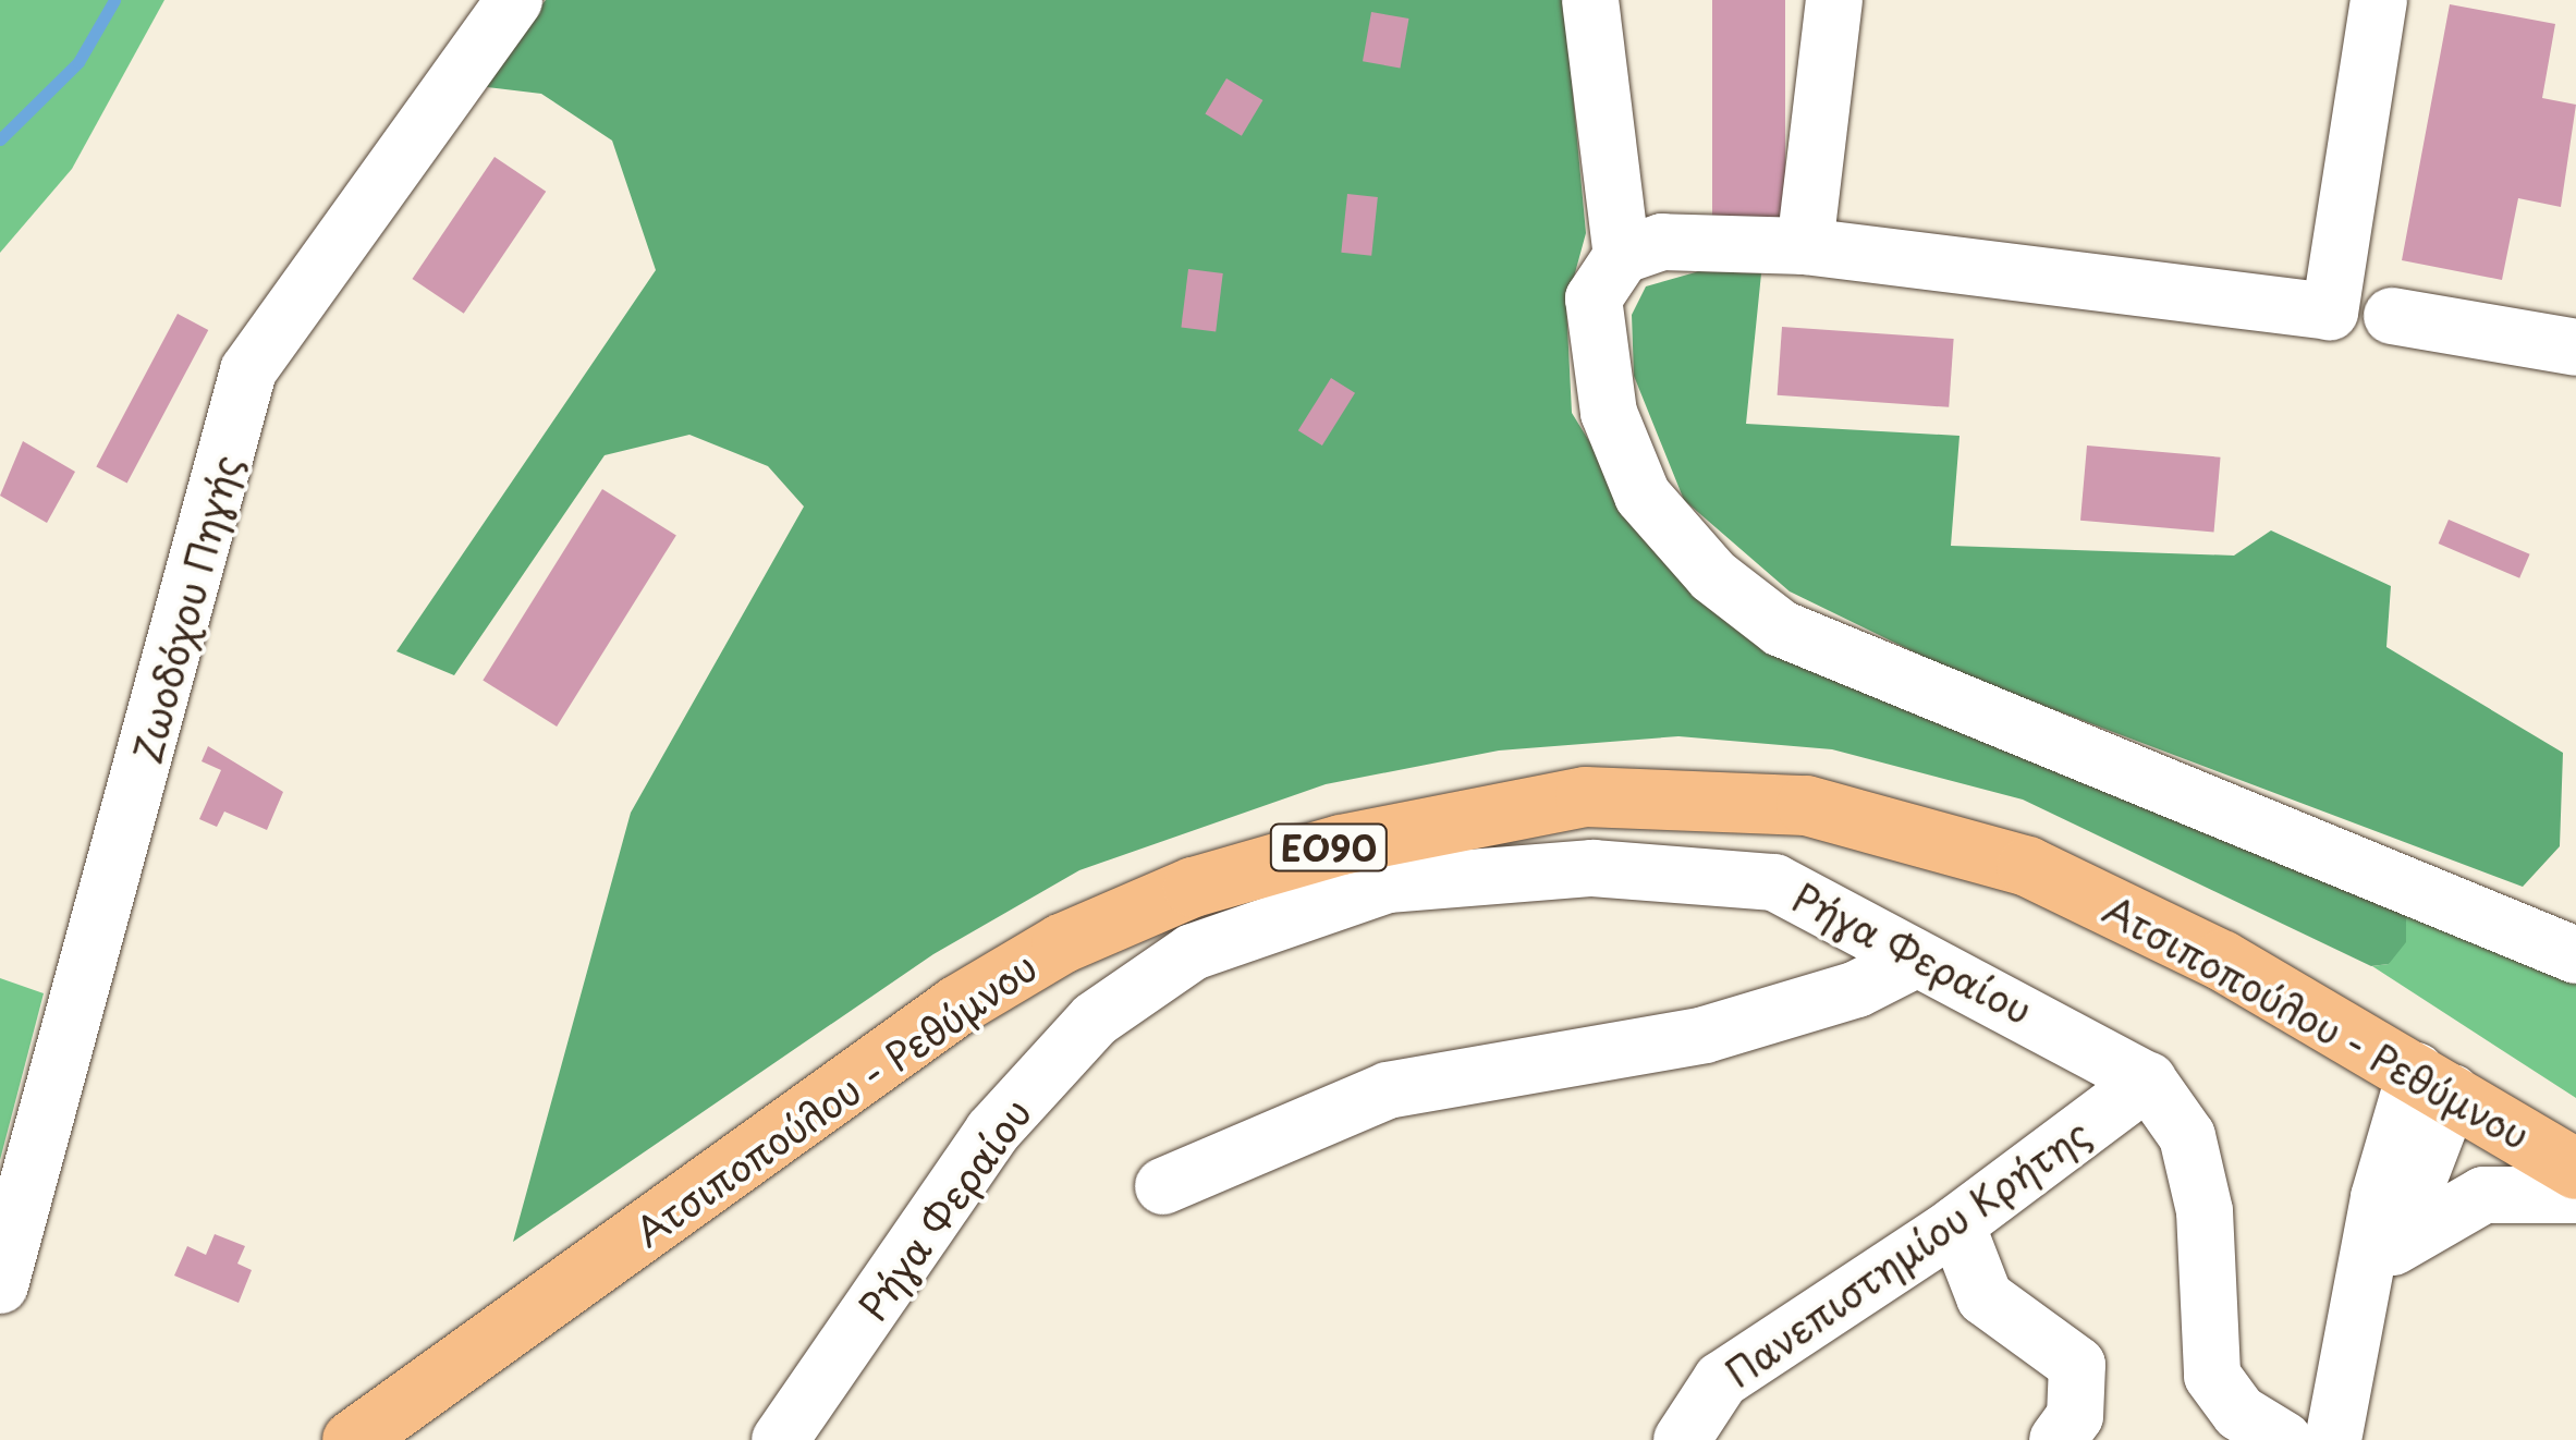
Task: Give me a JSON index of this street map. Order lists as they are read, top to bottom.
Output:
{
  "streets": {
    "main road": ["ΕΟ90", "Ατσιποπούλου - Ρεθύμνου"],
    "street": ["Ζωοδόχου Πηγής", "Ρήγα Φεραίου", "Πανεπιστημίου Κρήτης"]
  },
  "crossings": [
    ["Ρήγα Φεραίου", "Πανεπιστημίου Κρήτης"]
  ]
}
